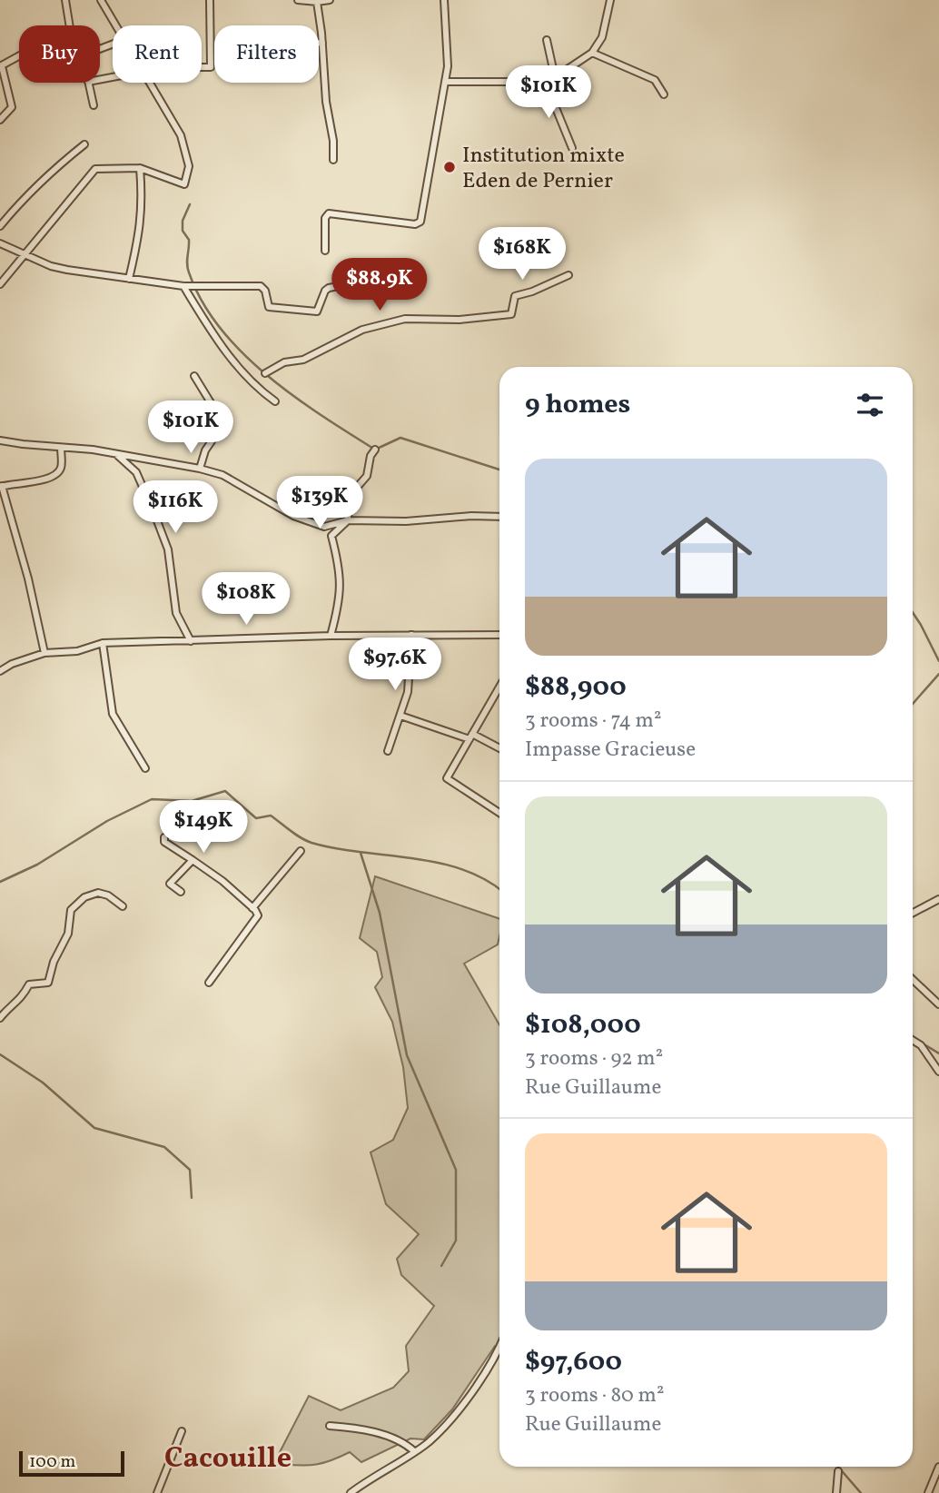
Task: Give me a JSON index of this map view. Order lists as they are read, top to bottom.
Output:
{
  "districts": ["Cacouille"],
  "places": ["Institution mixte Eden de Pernier"],
  "scale_bar": "100 m",
  "page": {
    "chip": ["Buy", "Rent", "Filters"],
    "price": [
      "$101K",
      "$168K",
      "$88.9K",
      "$101K",
      "$139K",
      "$116K",
      "$108K",
      "$97.6K",
      "$149K"
    ],
    "heading": "9 homes",
    "list": [
      {
        "name": "$88,900",
        "note": "3 rooms · 74 m² · Impasse Gracieuse"
      },
      {
        "name": "$108,000",
        "note": "3 rooms · 92 m² · Rue Guillaume"
      },
      {
        "name": "$97,600",
        "note": "3 rooms · 80 m² · Rue Guillaume"
      }
    ],
    "scale": "100 m"
  }
}
